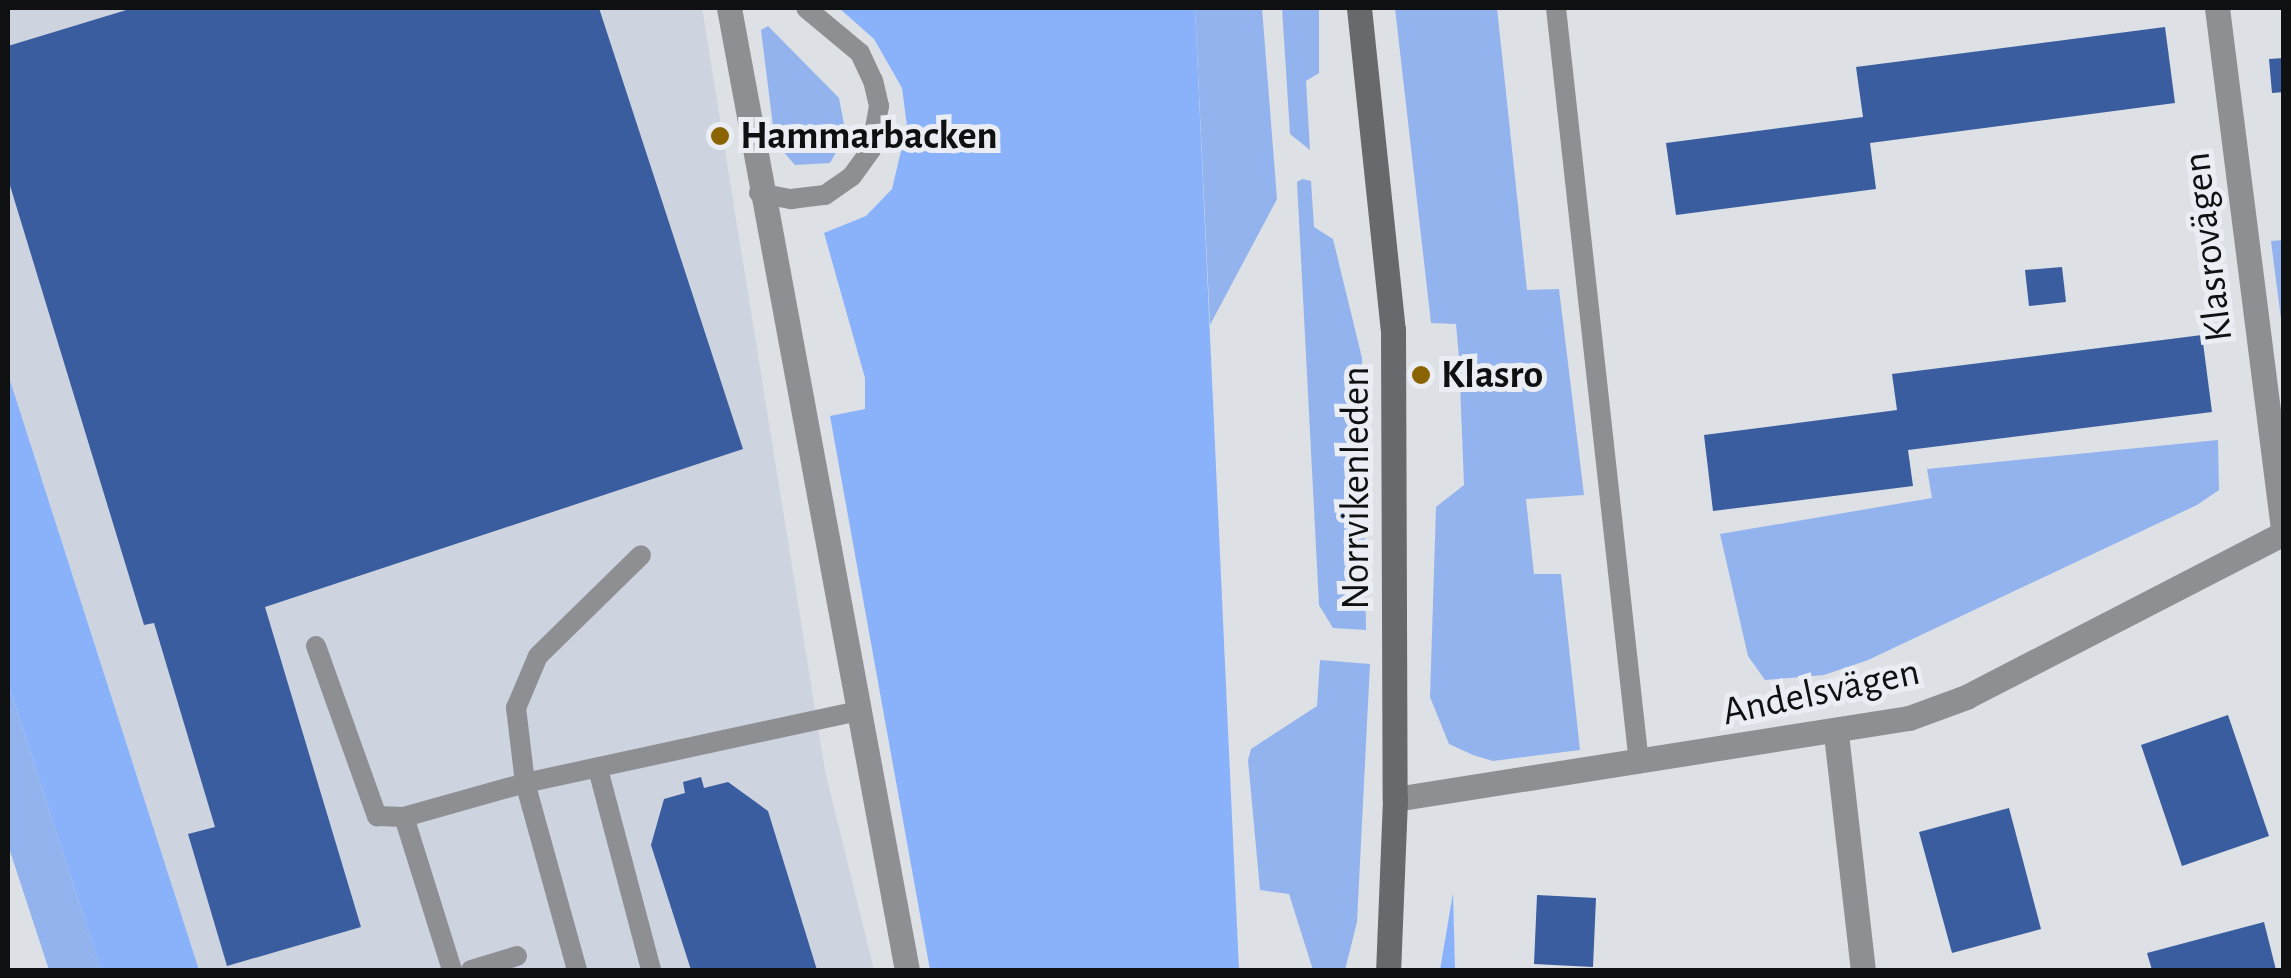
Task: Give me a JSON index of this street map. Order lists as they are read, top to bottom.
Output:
{
  "streets": {
    "main road": ["Norrvikenleden"],
    "street": ["Klasrovägen", "Andelsvägen"]
  },
  "crossings": [
    ["Klasrovägen", "Andelsvägen"],
    ["Norrvikenleden", "Andelsvägen"]
  ],
  "places": ["Hammarbacken", "Klasro"]
}
